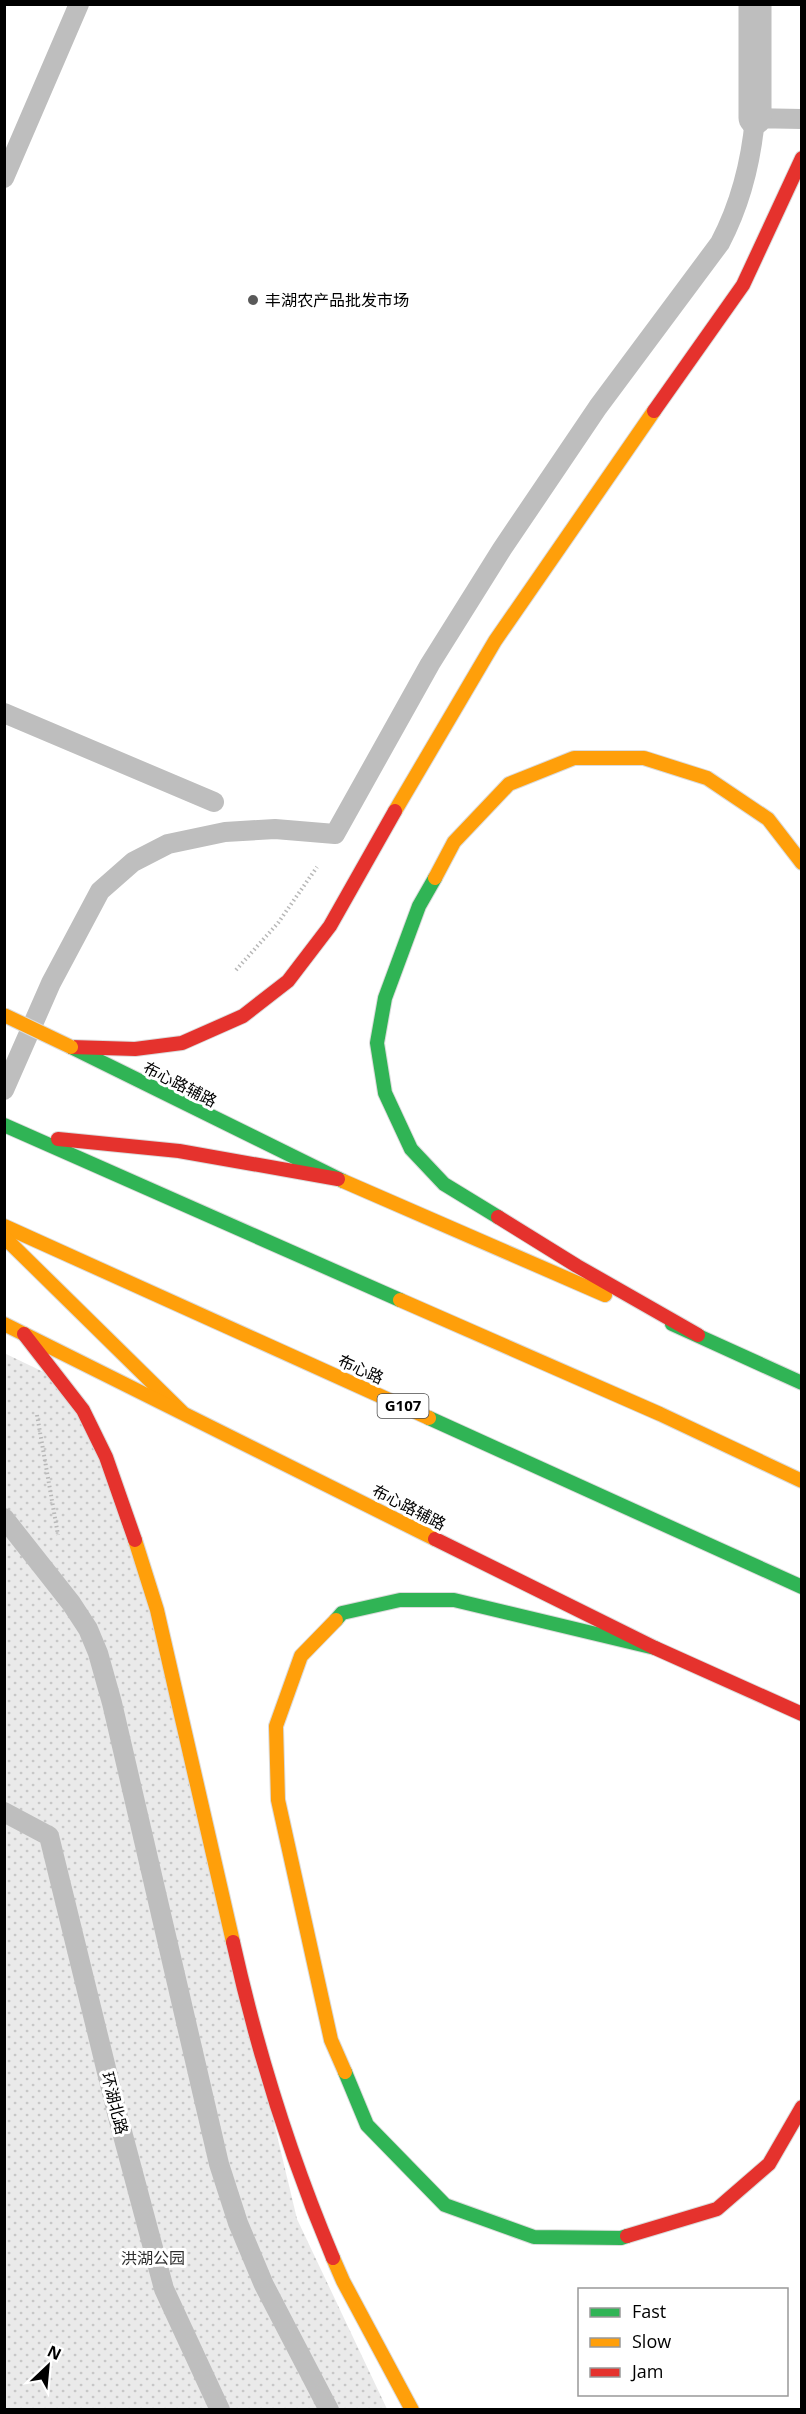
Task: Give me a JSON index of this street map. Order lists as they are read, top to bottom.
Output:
{
  "streets": {
    "main road": ["布心路辅路", "布心路", "G107"],
    "lane": ["环湖北路"]
  },
  "parks": ["洪湖公园"],
  "places": ["丰湖农产品批发市场"],
  "legend": ["Fast", "Slow", "Jam"],
  "north": "top right"
}
